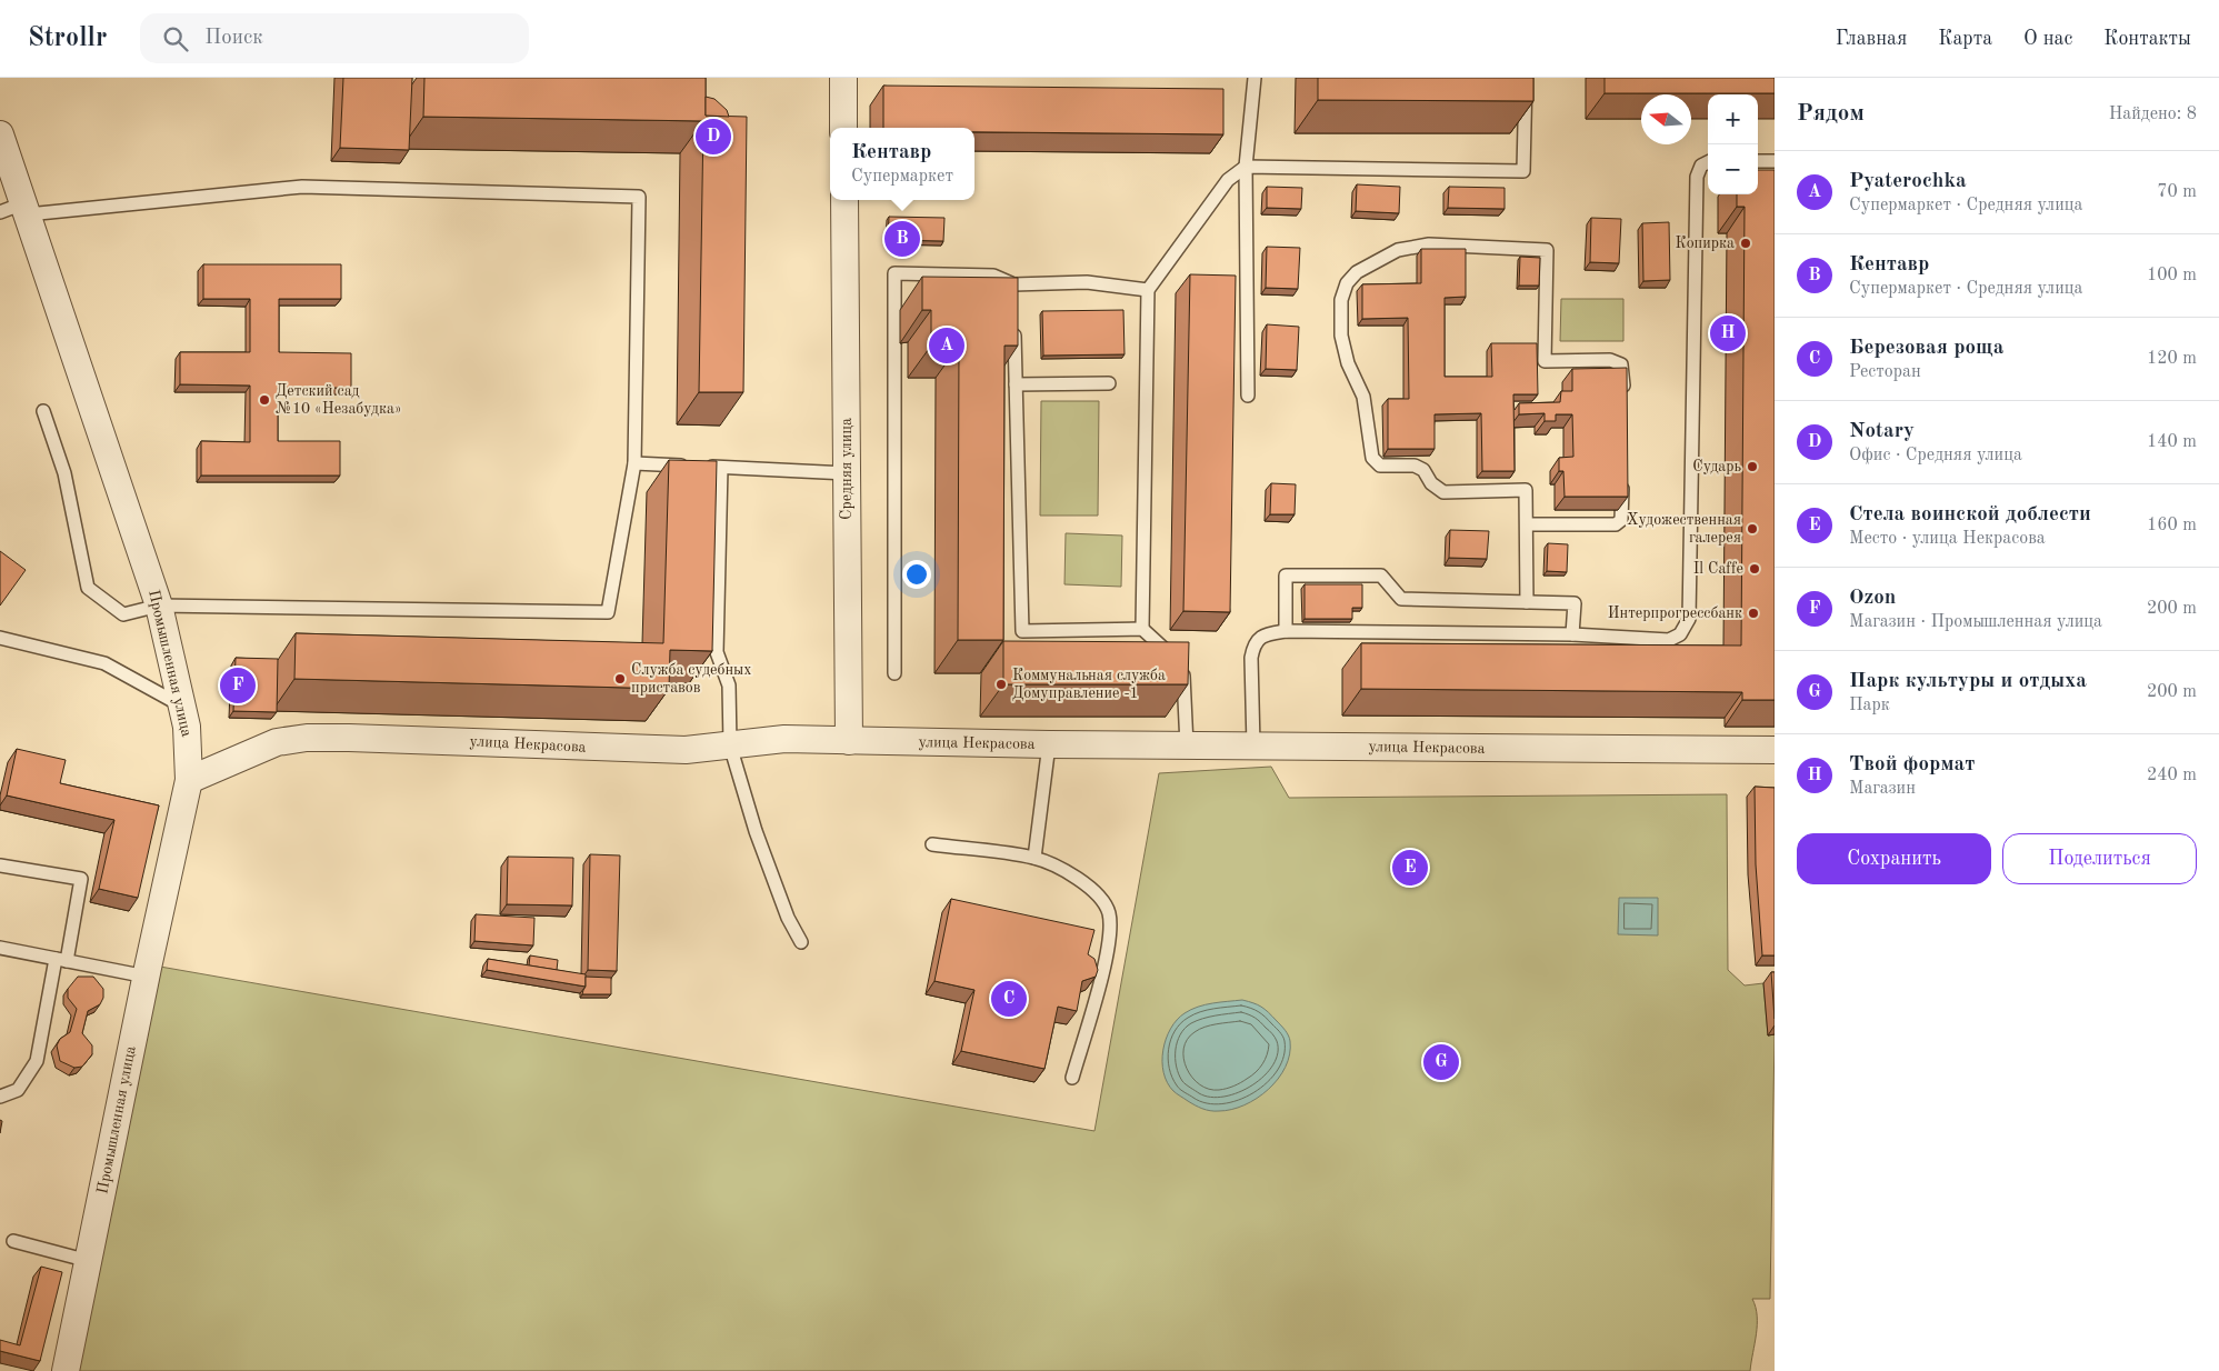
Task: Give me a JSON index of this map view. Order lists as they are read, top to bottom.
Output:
{
  "streets": {
    "street": ["Средняя улица", "Промышленная улица", "улица Некрасова"]
  },
  "crossings": [
    ["Средняя улица", "улица Некрасова"],
    ["Промышленная улица", "улица Некрасова"]
  ],
  "places": [
    "Копирка",
    "Детский сад №10 «Незабудка»",
    "Сударь",
    "Художественная галерея",
    "Il Caffe",
    "Интерпрогрессбанк",
    "Служба судебных приставов",
    "Коммунальная служба Домуправление -1"
  ],
  "north": "left",
  "page": {
    "header": "Strollr",
    "search": "Поиск",
    "nav": [
      "Главная",
      "Карта",
      "О нас",
      "Контакты"
    ],
    "heading": ["Рядом", "Найдено: 8"],
    "map_buttons": ["+", "−"],
    "pins": [
      "D",
      "B",
      "H",
      "A",
      "F",
      "E",
      "C",
      "G"
    ],
    "popup": ["Кентавр", "Супермаркет"],
    "list": [
      {
        "mark": "A",
        "name": "Pyaterochka",
        "note": "Супермаркет · Средняя улица",
        "value": "70 m"
      },
      {
        "mark": "B",
        "name": "Кентавр",
        "note": "Супермаркет · Средняя улица",
        "value": "100 m"
      },
      {
        "mark": "C",
        "name": "Березовая роща",
        "note": "Ресторан",
        "value": "120 m"
      },
      {
        "mark": "D",
        "name": "Notary",
        "note": "Офис · Средняя улица",
        "value": "140 m"
      },
      {
        "mark": "E",
        "name": "Стела воинской доблести",
        "note": "Место · улица Некрасова",
        "value": "160 m"
      },
      {
        "mark": "F",
        "name": "Ozon",
        "note": "Магазин · Промышленная улица",
        "value": "200 m"
      },
      {
        "mark": "G",
        "name": "Парк культуры и отдыха",
        "note": "Парк",
        "value": "200 m"
      },
      {
        "mark": "H",
        "name": "Твой формат",
        "note": "Магазин",
        "value": "240 m"
      }
    ],
    "buttons": ["Сохранить", "Поделиться"]
  }
}
